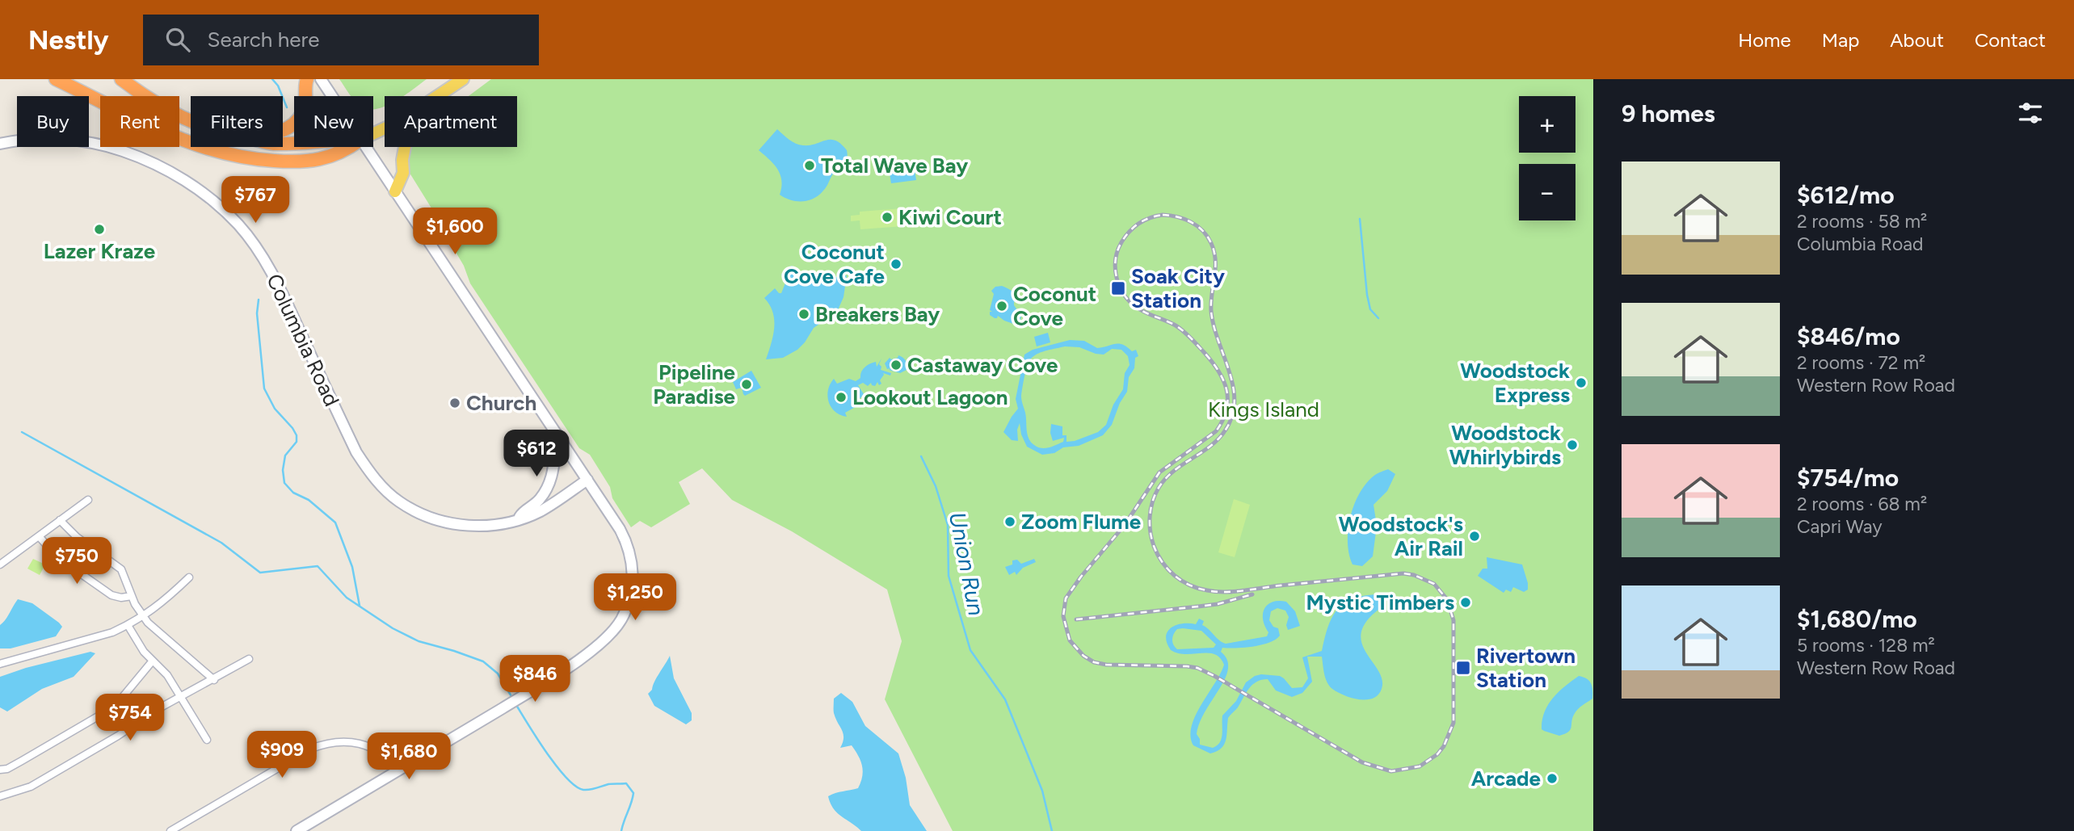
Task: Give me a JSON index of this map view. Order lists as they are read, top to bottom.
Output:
{
  "streets": {
    "street": ["Columbia Road"]
  },
  "water": ["Union Run"],
  "parks": ["Kings Island"],
  "places": {
    "other": [
      "Total Wave Bay",
      "Kiwi Court",
      "Lazer Kraze",
      "Coconut Cove Cafe",
      "Coconut Cove",
      "Breakers Bay",
      "Castaway Cove",
      "Woodstock Express",
      "Pipeline Paradise",
      "Lookout Lagoon",
      "Church",
      "Woodstock Whirlybirds",
      "Zoom Flume",
      "Woodstock's Air Rail",
      "Mystic Timbers",
      "Arcade"
    ],
    "transit": ["Soak City Station", "Rivertown Station"]
  },
  "page": {
    "header": "Nestly",
    "search": "Search here",
    "nav": [
      "Home",
      "Map",
      "About",
      "Contact"
    ],
    "heading": "9 homes",
    "map_buttons": ["+", "−"],
    "chip": [
      "Buy",
      "Rent",
      "Filters",
      "New",
      "Apartment"
    ],
    "list": [
      {
        "name": "$612/mo",
        "note": "2 rooms · 58 m² · Columbia Road"
      },
      {
        "name": "$846/mo",
        "note": "2 rooms · 72 m² · Western Row Road"
      },
      {
        "name": "$754/mo",
        "note": "2 rooms · 68 m² · Capri Way"
      },
      {
        "name": "$1,680/mo",
        "note": "5 rooms · 128 m² · Western Row Road"
      }
    ],
    "price": [
      "$767",
      "$1,600",
      "$612",
      "$750",
      "$1,250",
      "$846",
      "$754",
      "$909",
      "$1,680"
    ]
  }
}
